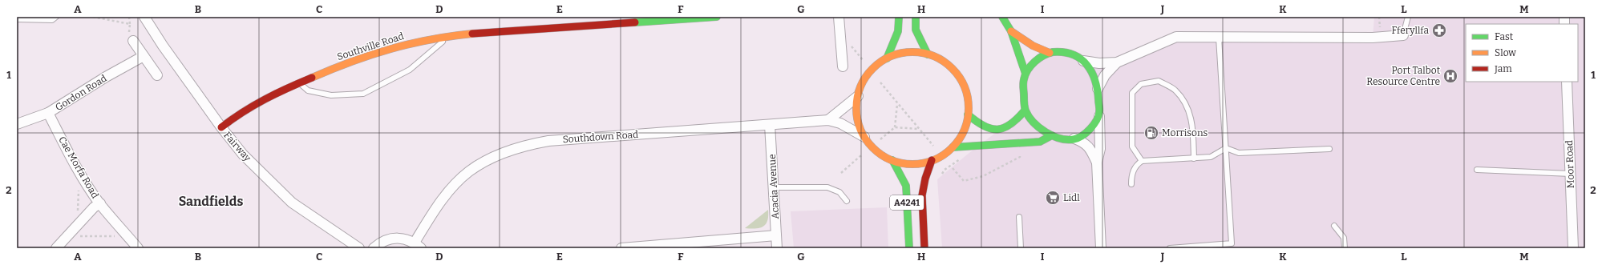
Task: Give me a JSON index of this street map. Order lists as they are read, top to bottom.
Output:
{
  "streets": {
    "street": [
      "Southville Road",
      "Gordon Road",
      "Southdown Road",
      "Fairway",
      "Moor Road",
      "Cae Morfa Road",
      "Acacia Avenue",
      "A4241"
    ]
  },
  "crossings": [
    ["Southville Road", "Fairway"],
    ["Gordon Road", "Cae Morfa Road"],
    ["Southdown Road", "Acacia Avenue"]
  ],
  "districts": ["Sandfields"],
  "places": {
    "pharmacy": ["Fferyllfa"],
    "hospital": ["Port Talbot Resource Centre"],
    "fuel station": ["Morrisons"],
    "supermarket": ["Lidl"]
  },
  "legend": ["Fast", "Slow", "Jam"],
  "grid": {
    "columns": [
      "A",
      "B",
      "C",
      "D",
      "E",
      "F",
      "G",
      "H",
      "I",
      "J",
      "K",
      "L",
      "M"
    ],
    "rows": ["1", "2"]
  }
}
